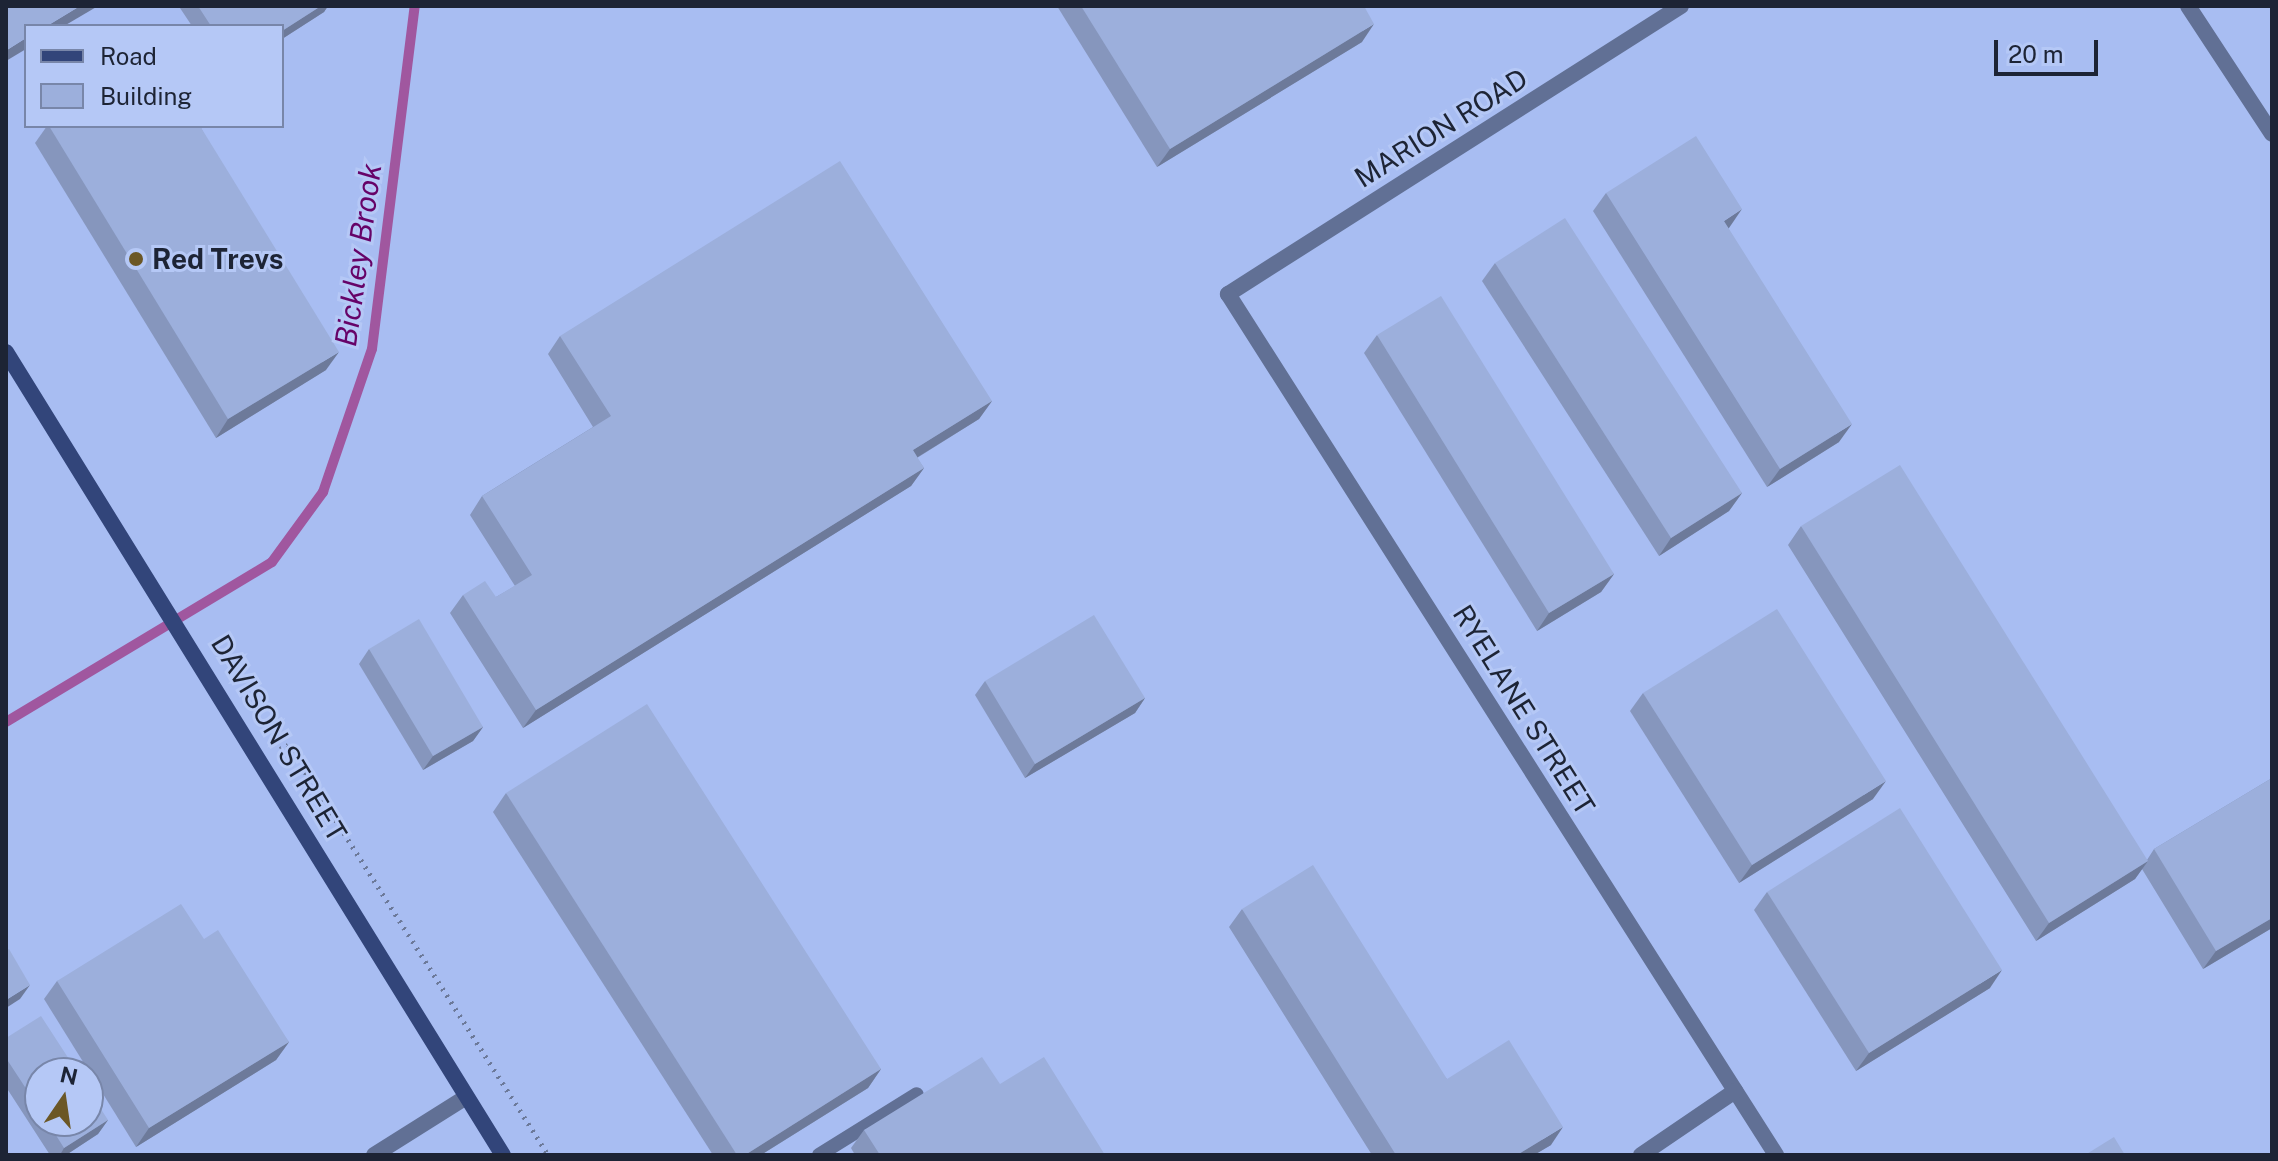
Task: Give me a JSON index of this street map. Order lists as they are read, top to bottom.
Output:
{
  "streets": {
    "main road": ["DAVISON STREET"],
    "street": ["MARION ROAD", "RYELANE STREET"]
  },
  "crossings": [
    ["MARION ROAD", "RYELANE STREET"]
  ],
  "water": ["Bickley Brook"],
  "places": ["Red Trevs"],
  "legend": ["Road", "Building"],
  "scale_bar": "20 m",
  "north": "top"
}
